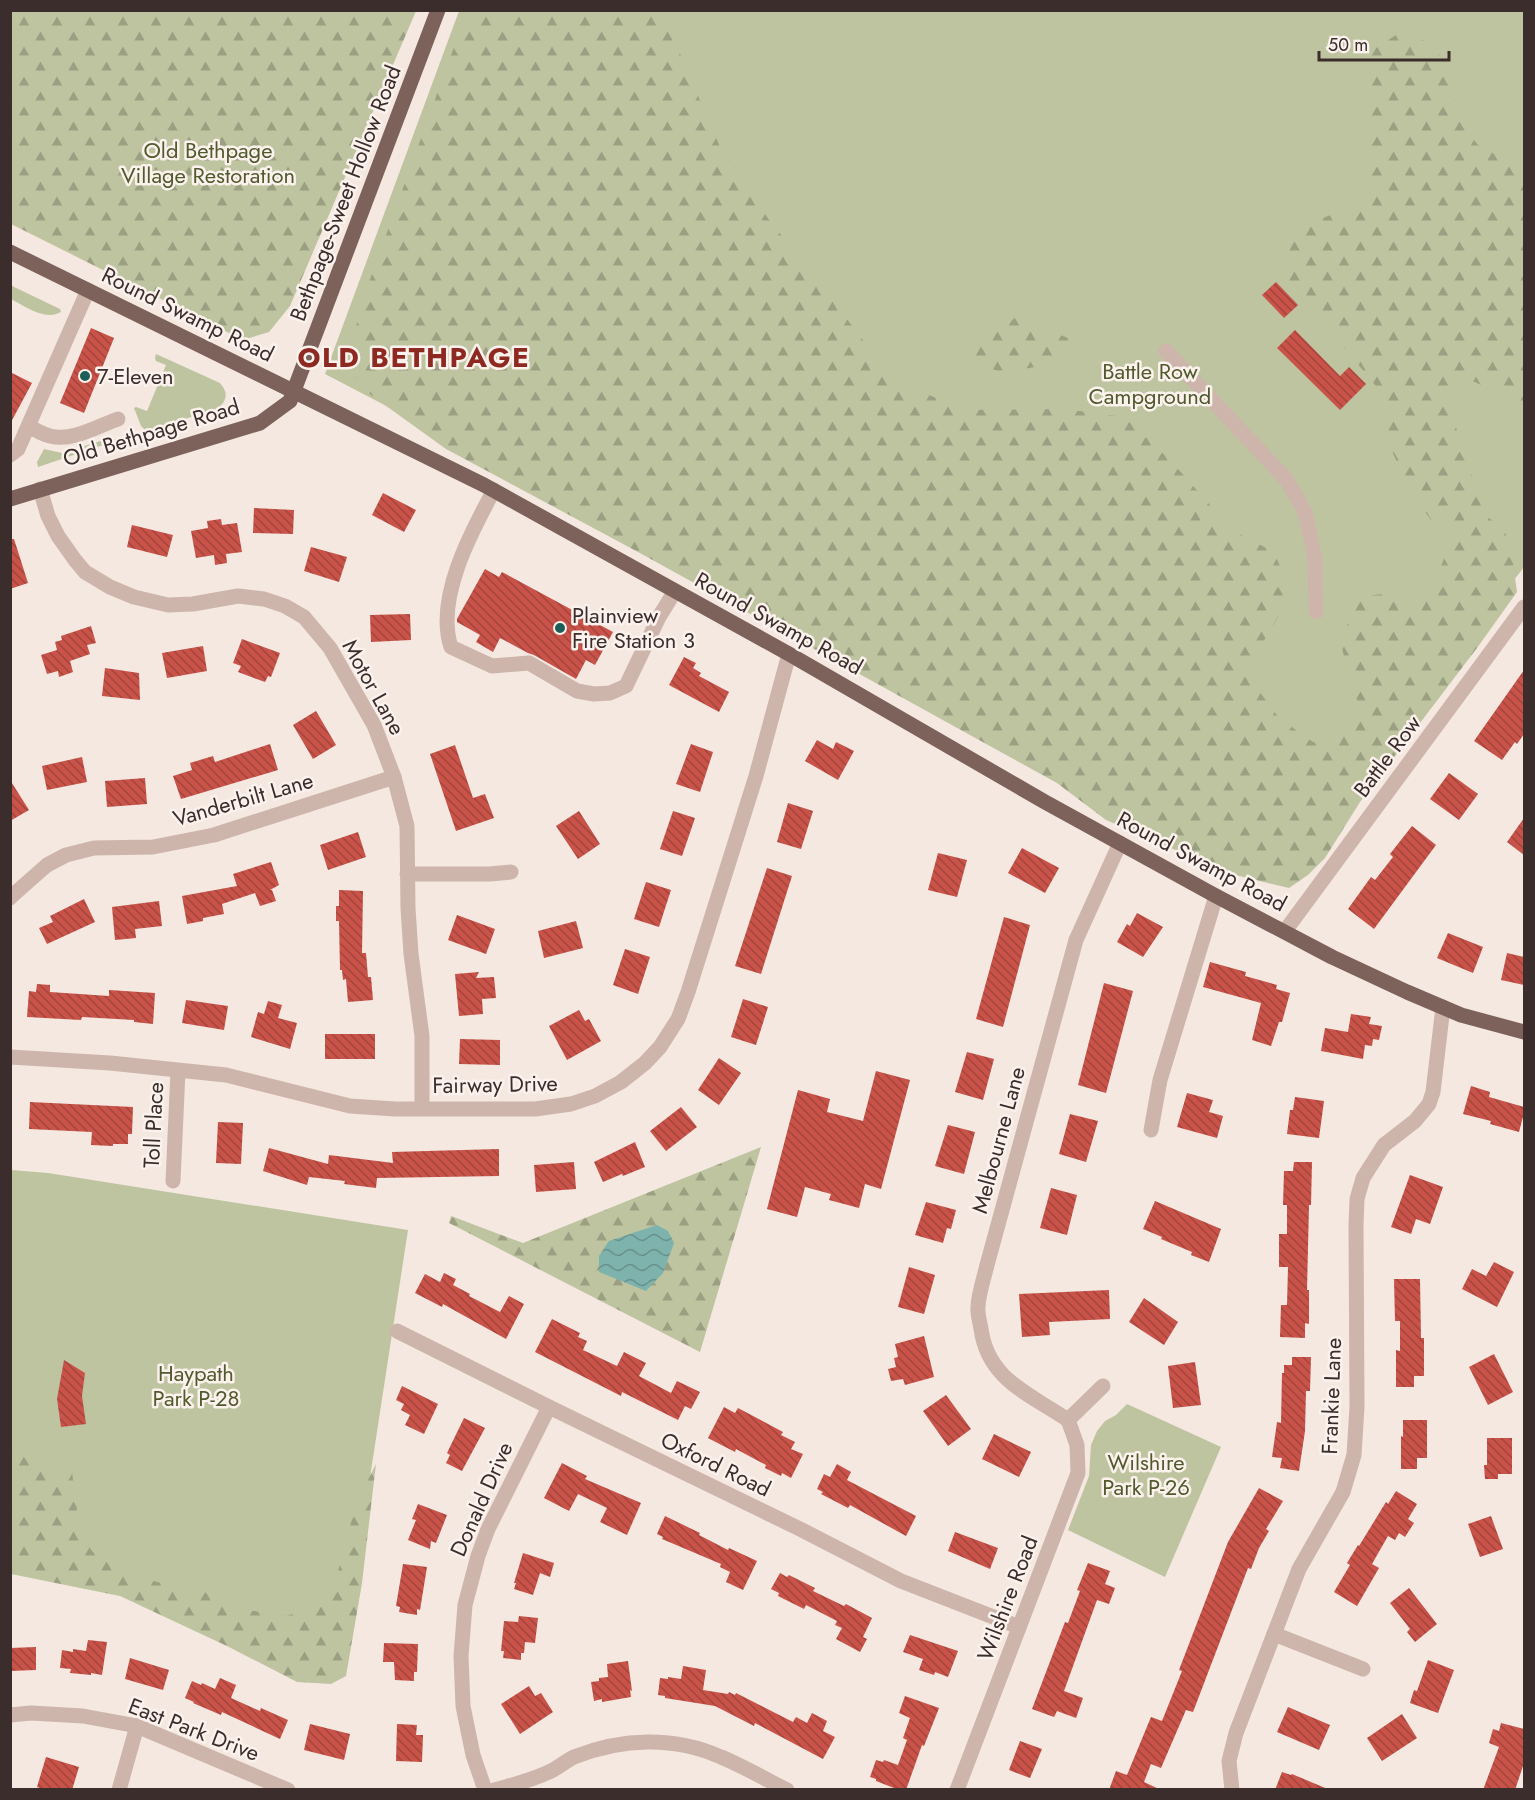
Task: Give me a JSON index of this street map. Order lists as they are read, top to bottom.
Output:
{
  "streets": {
    "main road": ["Bethpage-Sweet Hollow Road", "Round Swamp Road", "Old Bethpage Road"],
    "street": [
      "Motor Lane",
      "Battle Row",
      "Vanderbilt Lane",
      "Fairway Drive",
      "Toll Place",
      "Melbourne Lane",
      "Frankie Lane",
      "Oxford Road",
      "Donald Drive",
      "Wilshire Road",
      "East Park Drive"
    ]
  },
  "crossings": [
    ["Bethpage-Sweet Hollow Road", "Round Swamp Road"],
    ["Bethpage-Sweet Hollow Road", "Old Bethpage Road"],
    ["Round Swamp Road", "Old Bethpage Road"],
    ["Round Swamp Road", "Battle Row"],
    ["Round Swamp Road", "Fairway Drive"],
    ["Round Swamp Road", "Melbourne Lane"],
    ["Round Swamp Road", "Frankie Lane"],
    ["Old Bethpage Road", "Motor Lane"],
    ["Motor Lane", "Vanderbilt Lane"],
    ["Motor Lane", "Fairway Drive"],
    ["Fairway Drive", "Toll Place"],
    ["Melbourne Lane", "Wilshire Road"],
    ["Oxford Road", "Donald Drive"],
    ["Oxford Road", "Wilshire Road"]
  ],
  "districts": ["OLD BETHPAGE"],
  "parks": [
    "Old Bethpage Village Restoration",
    "Battle Row Campground",
    "Haypath Park P-28",
    "Wilshire Park P-26"
  ],
  "places": ["7-Eleven", "Plainview Fire Station 3"],
  "scale_bar": "50 m"
}
